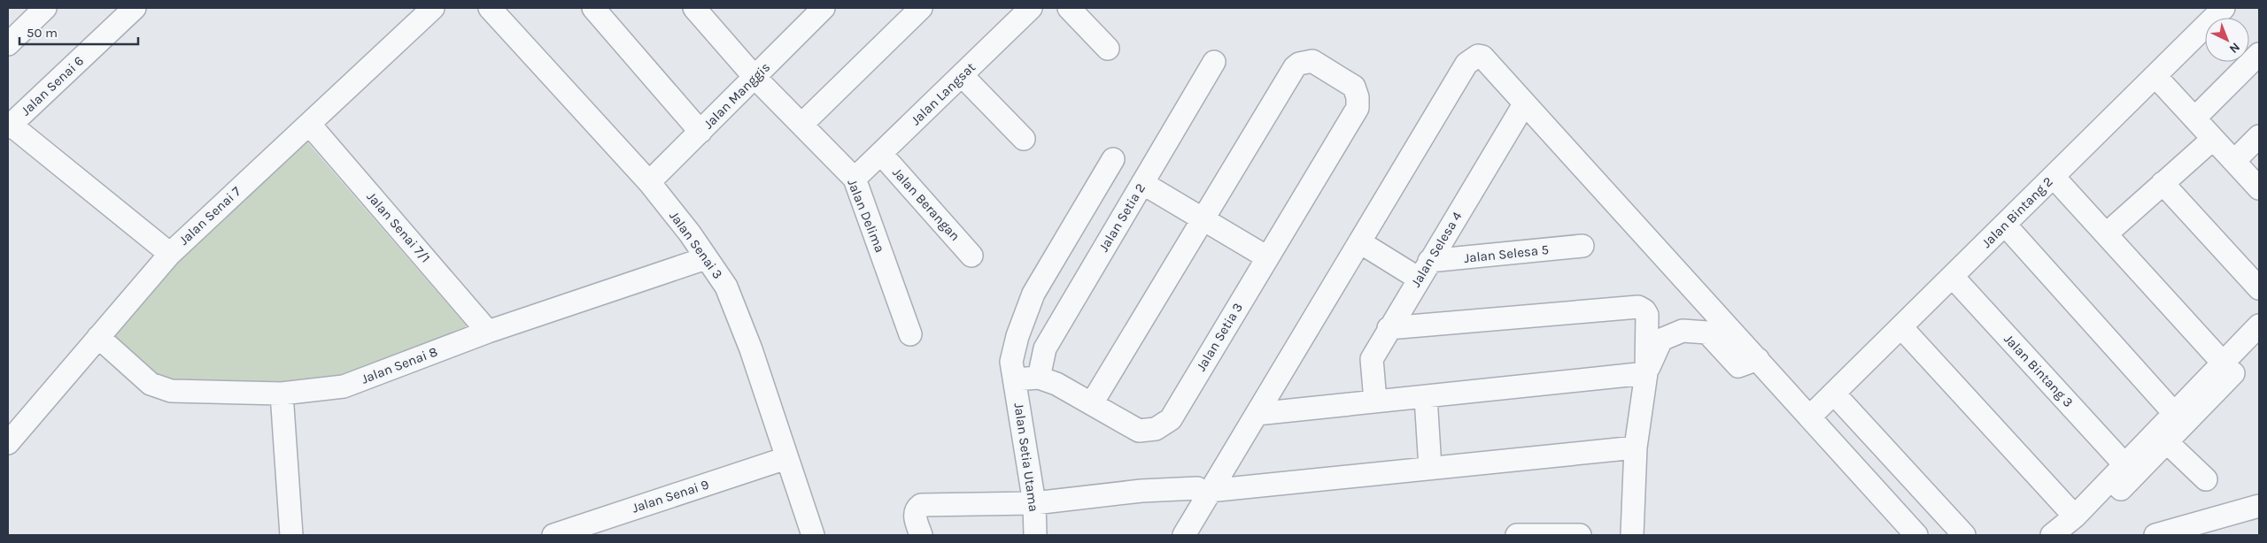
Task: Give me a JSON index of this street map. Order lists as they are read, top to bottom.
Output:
{
  "streets": {
    "street": [
      "Jalan Senai 6",
      "Jalan Langsat",
      "Jalan Manggis",
      "Jalan Berangan",
      "Jalan Bintang 2",
      "Jalan Senai 7",
      "Jalan Delima",
      "Jalan Setia 2",
      "Jalan Senai 7/1",
      "Jalan Senai 3",
      "Jalan Selesa 4",
      "Jalan Selesa 5",
      "Jalan Setia 3",
      "Jalan Senai 8",
      "Jalan Bintang 3",
      "Jalan Setia Utama",
      "Jalan Senai 9"
    ]
  },
  "crossings": [
    ["Jalan Langsat", "Jalan Berangan"],
    ["Jalan Langsat", "Jalan Delima"],
    ["Jalan Manggis", "Jalan Delima"],
    ["Jalan Manggis", "Jalan Senai 3"],
    ["Jalan Bintang 2", "Jalan Bintang 3"],
    ["Jalan Senai 7", "Jalan Senai 7/1"],
    ["Jalan Senai 7", "Jalan Senai 8"],
    ["Jalan Setia 2", "Jalan Setia 3"],
    ["Jalan Senai 7/1", "Jalan Senai 8"],
    ["Jalan Senai 3", "Jalan Senai 8"],
    ["Jalan Senai 3", "Jalan Senai 9"],
    ["Jalan Selesa 4", "Jalan Selesa 5"],
    ["Jalan Setia 3", "Jalan Setia Utama"]
  ],
  "scale_bar": "50 m",
  "north": "bottom right"
}
